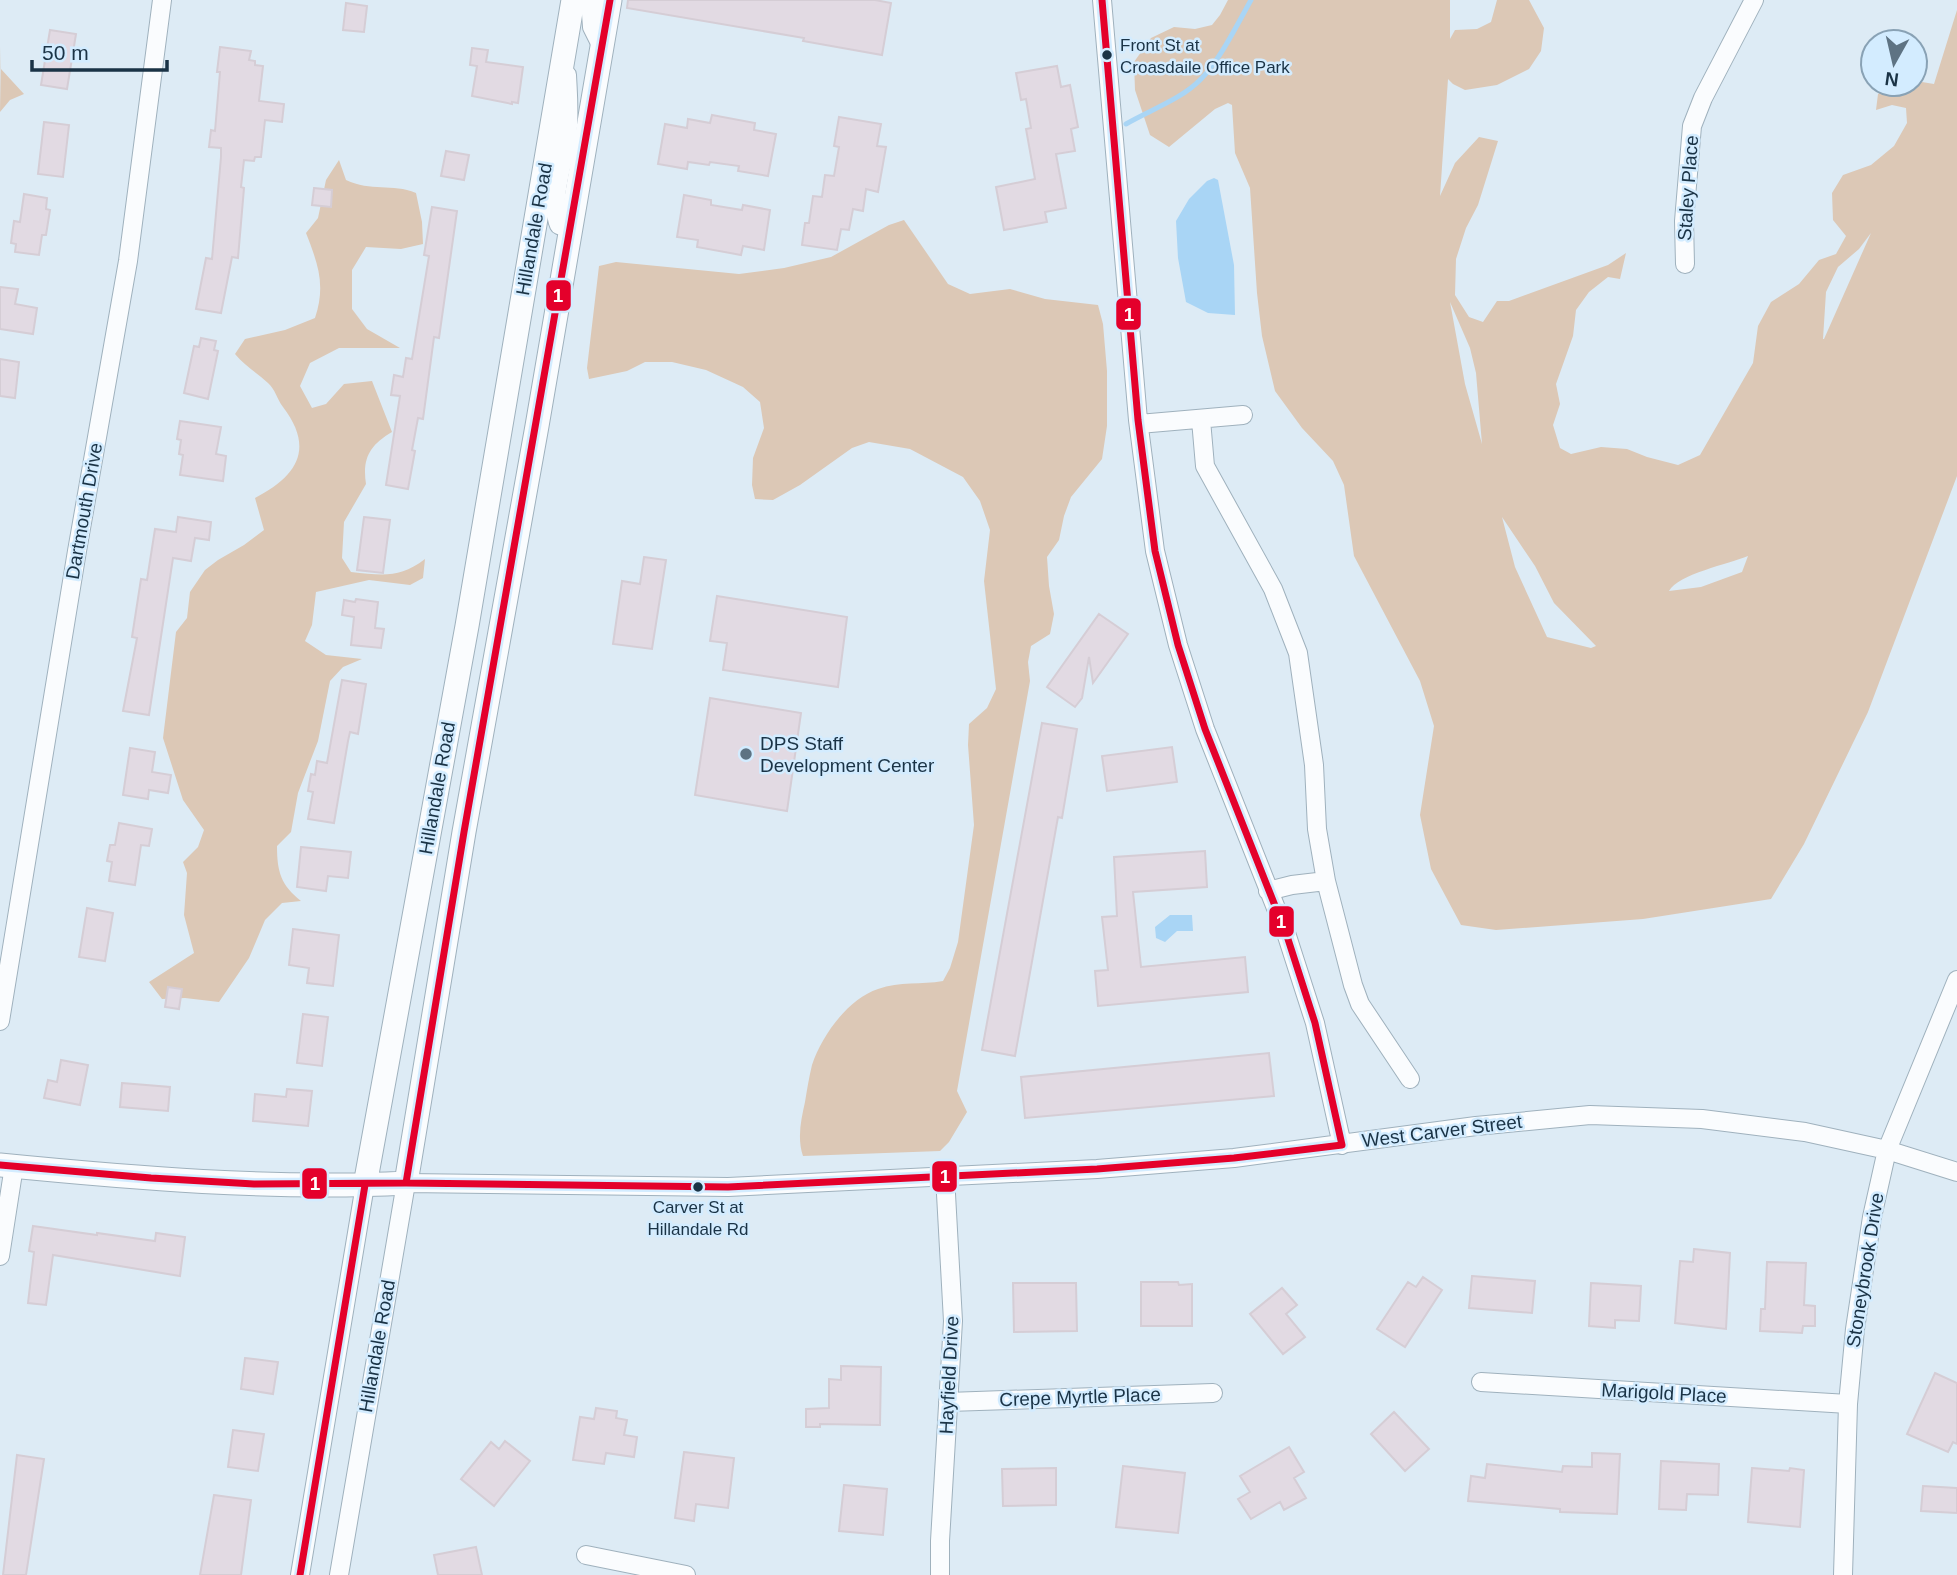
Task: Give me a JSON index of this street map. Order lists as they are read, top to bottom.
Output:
{
  "streets": {
    "main road": ["Hillandale Road", "West Carver Street"],
    "street": [
      "Staley Place",
      "Dartmouth Drive",
      "Stoneybrook Drive",
      "Hayfield Drive",
      "Marigold Place",
      "Crepe Myrtle Place"
    ]
  },
  "crossings": [
    ["Hillandale Road", "West Carver Street"],
    ["West Carver Street", "Stoneybrook Drive"],
    ["West Carver Street", "Hayfield Drive"],
    ["Stoneybrook Drive", "Marigold Place"],
    ["Hayfield Drive", "Crepe Myrtle Place"]
  ],
  "places": ["Front St at Croasdaile Office Park", "DPS Staff Development Center", "Carver St at Hillandale Rd"],
  "lines": ["transit line 1"],
  "scale_bar": "50 m",
  "north": "bottom"
}
